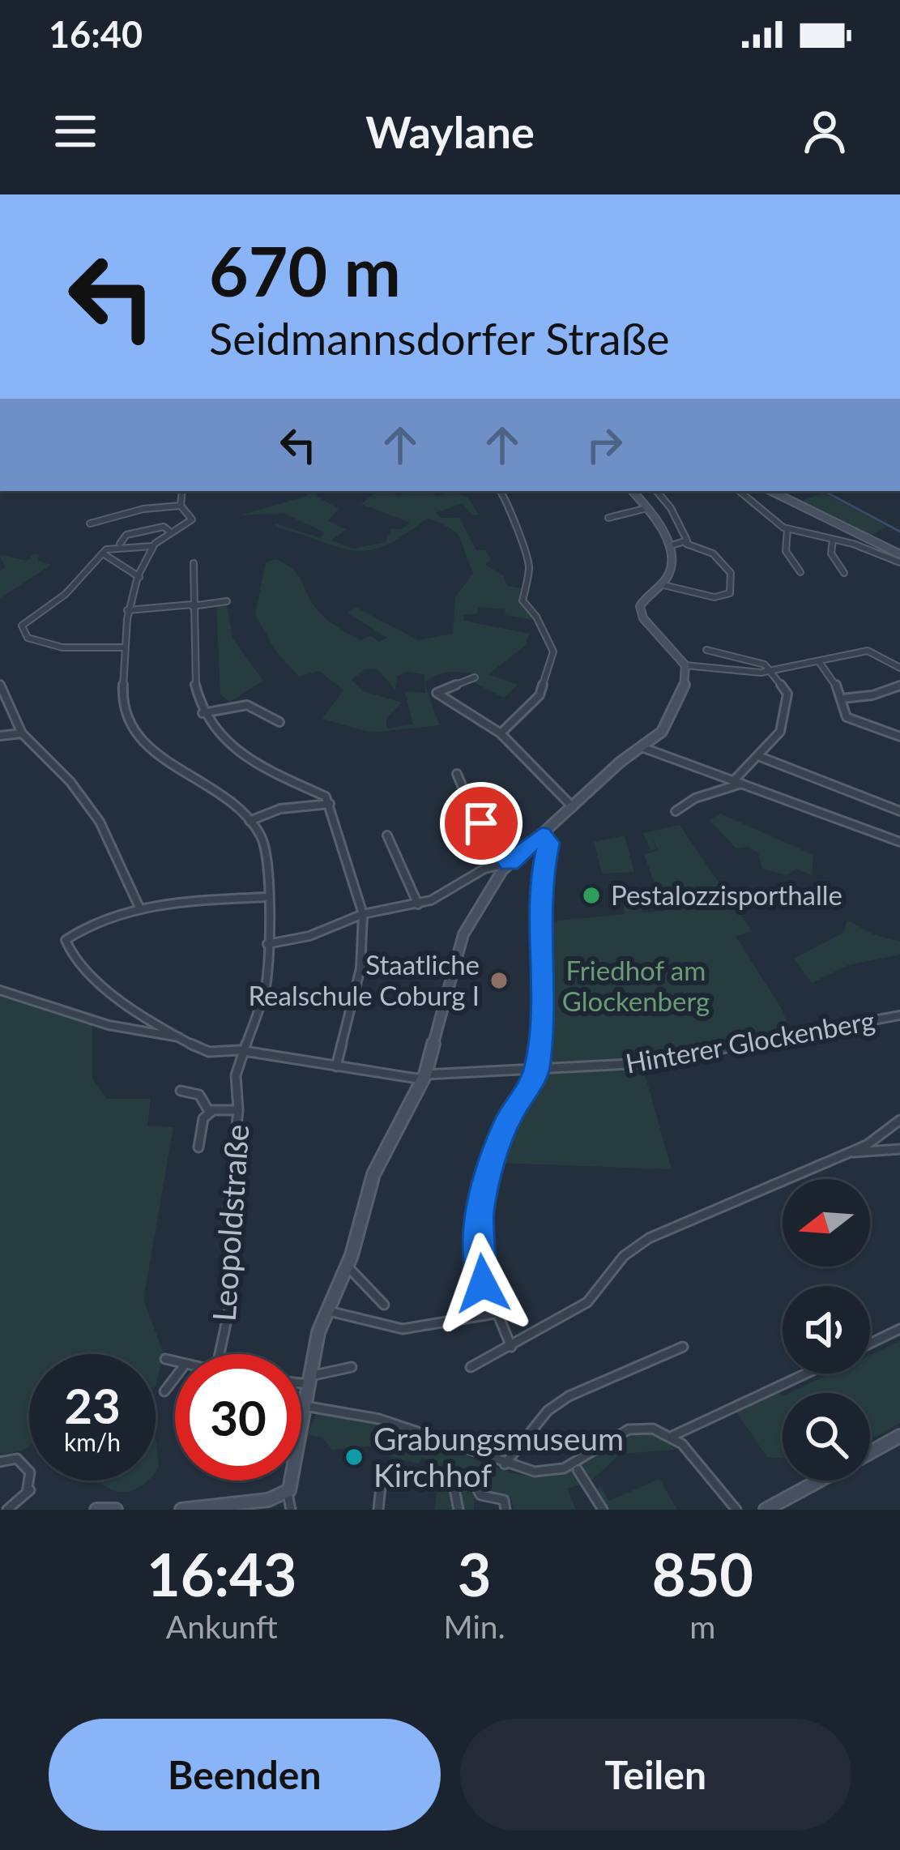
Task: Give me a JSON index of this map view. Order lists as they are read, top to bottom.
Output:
{
  "streets": {
    "street": ["Hinterer Glockenberg", "Leopoldstraße"]
  },
  "crossings": [
    ["Hinterer Glockenberg", "Leopoldstraße"]
  ],
  "parks": ["Friedhof am Glockenberg"],
  "places": ["Pestalozzisporthalle", "Staatliche Realschule Coburg I", "Grabungsmuseum Kirchhof"],
  "north": "left",
  "page": {
    "status": "16:40",
    "header": "Waylane",
    "turn": ["670 m", "Seidmannsdorfer Straße"],
    "speed": "23 km/h",
    "limit": "30",
    "eta": [
      "16:43",
      "Ankunft",
      "3",
      "Min.",
      "850",
      "m"
    ],
    "buttons": ["Beenden", "Teilen"]
  }
}
